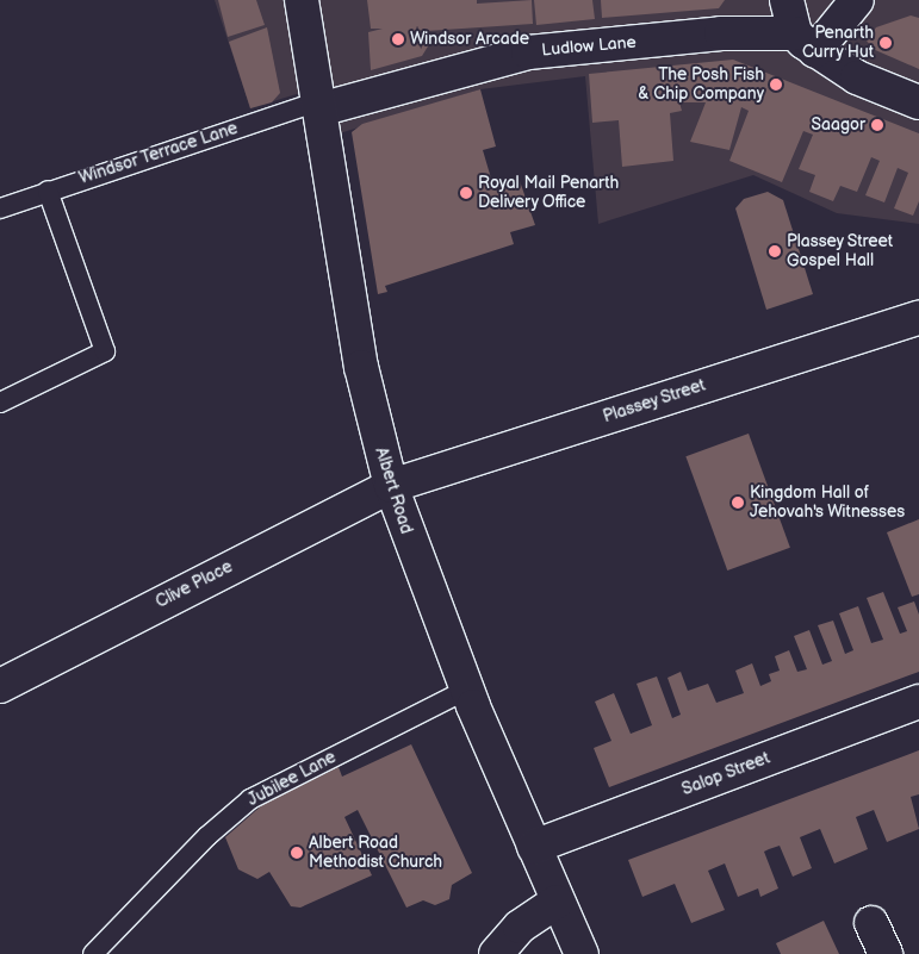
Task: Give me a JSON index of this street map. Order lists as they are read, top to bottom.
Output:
{
  "streets": {
    "street": [
      "Ludlow Lane",
      "Plassey Street",
      "Albert Road",
      "Clive Place",
      "Salop Street"
    ],
    "lane": ["Windsor Terrace Lane", "Jubilee Lane"]
  },
  "crossings": [
    ["Ludlow Lane", "Windsor Terrace Lane"],
    ["Ludlow Lane", "Albert Road"],
    ["Windsor Terrace Lane", "Albert Road"],
    ["Plassey Street", "Albert Road"],
    ["Plassey Street", "Clive Place"],
    ["Albert Road", "Clive Place"],
    ["Albert Road", "Salop Street"],
    ["Albert Road", "Jubilee Lane"]
  ],
  "places": [
    "Windsor Arcade",
    "Penarth Curry Hut",
    "The Posh Fish & Chip Company",
    "Saagor",
    "Royal Mail Penarth Delivery Office",
    "Plassey Street Gospel Hall",
    "Kingdom Hall of Jehovah's Witnesses",
    "Albert Road Methodist Church"
  ]
}
